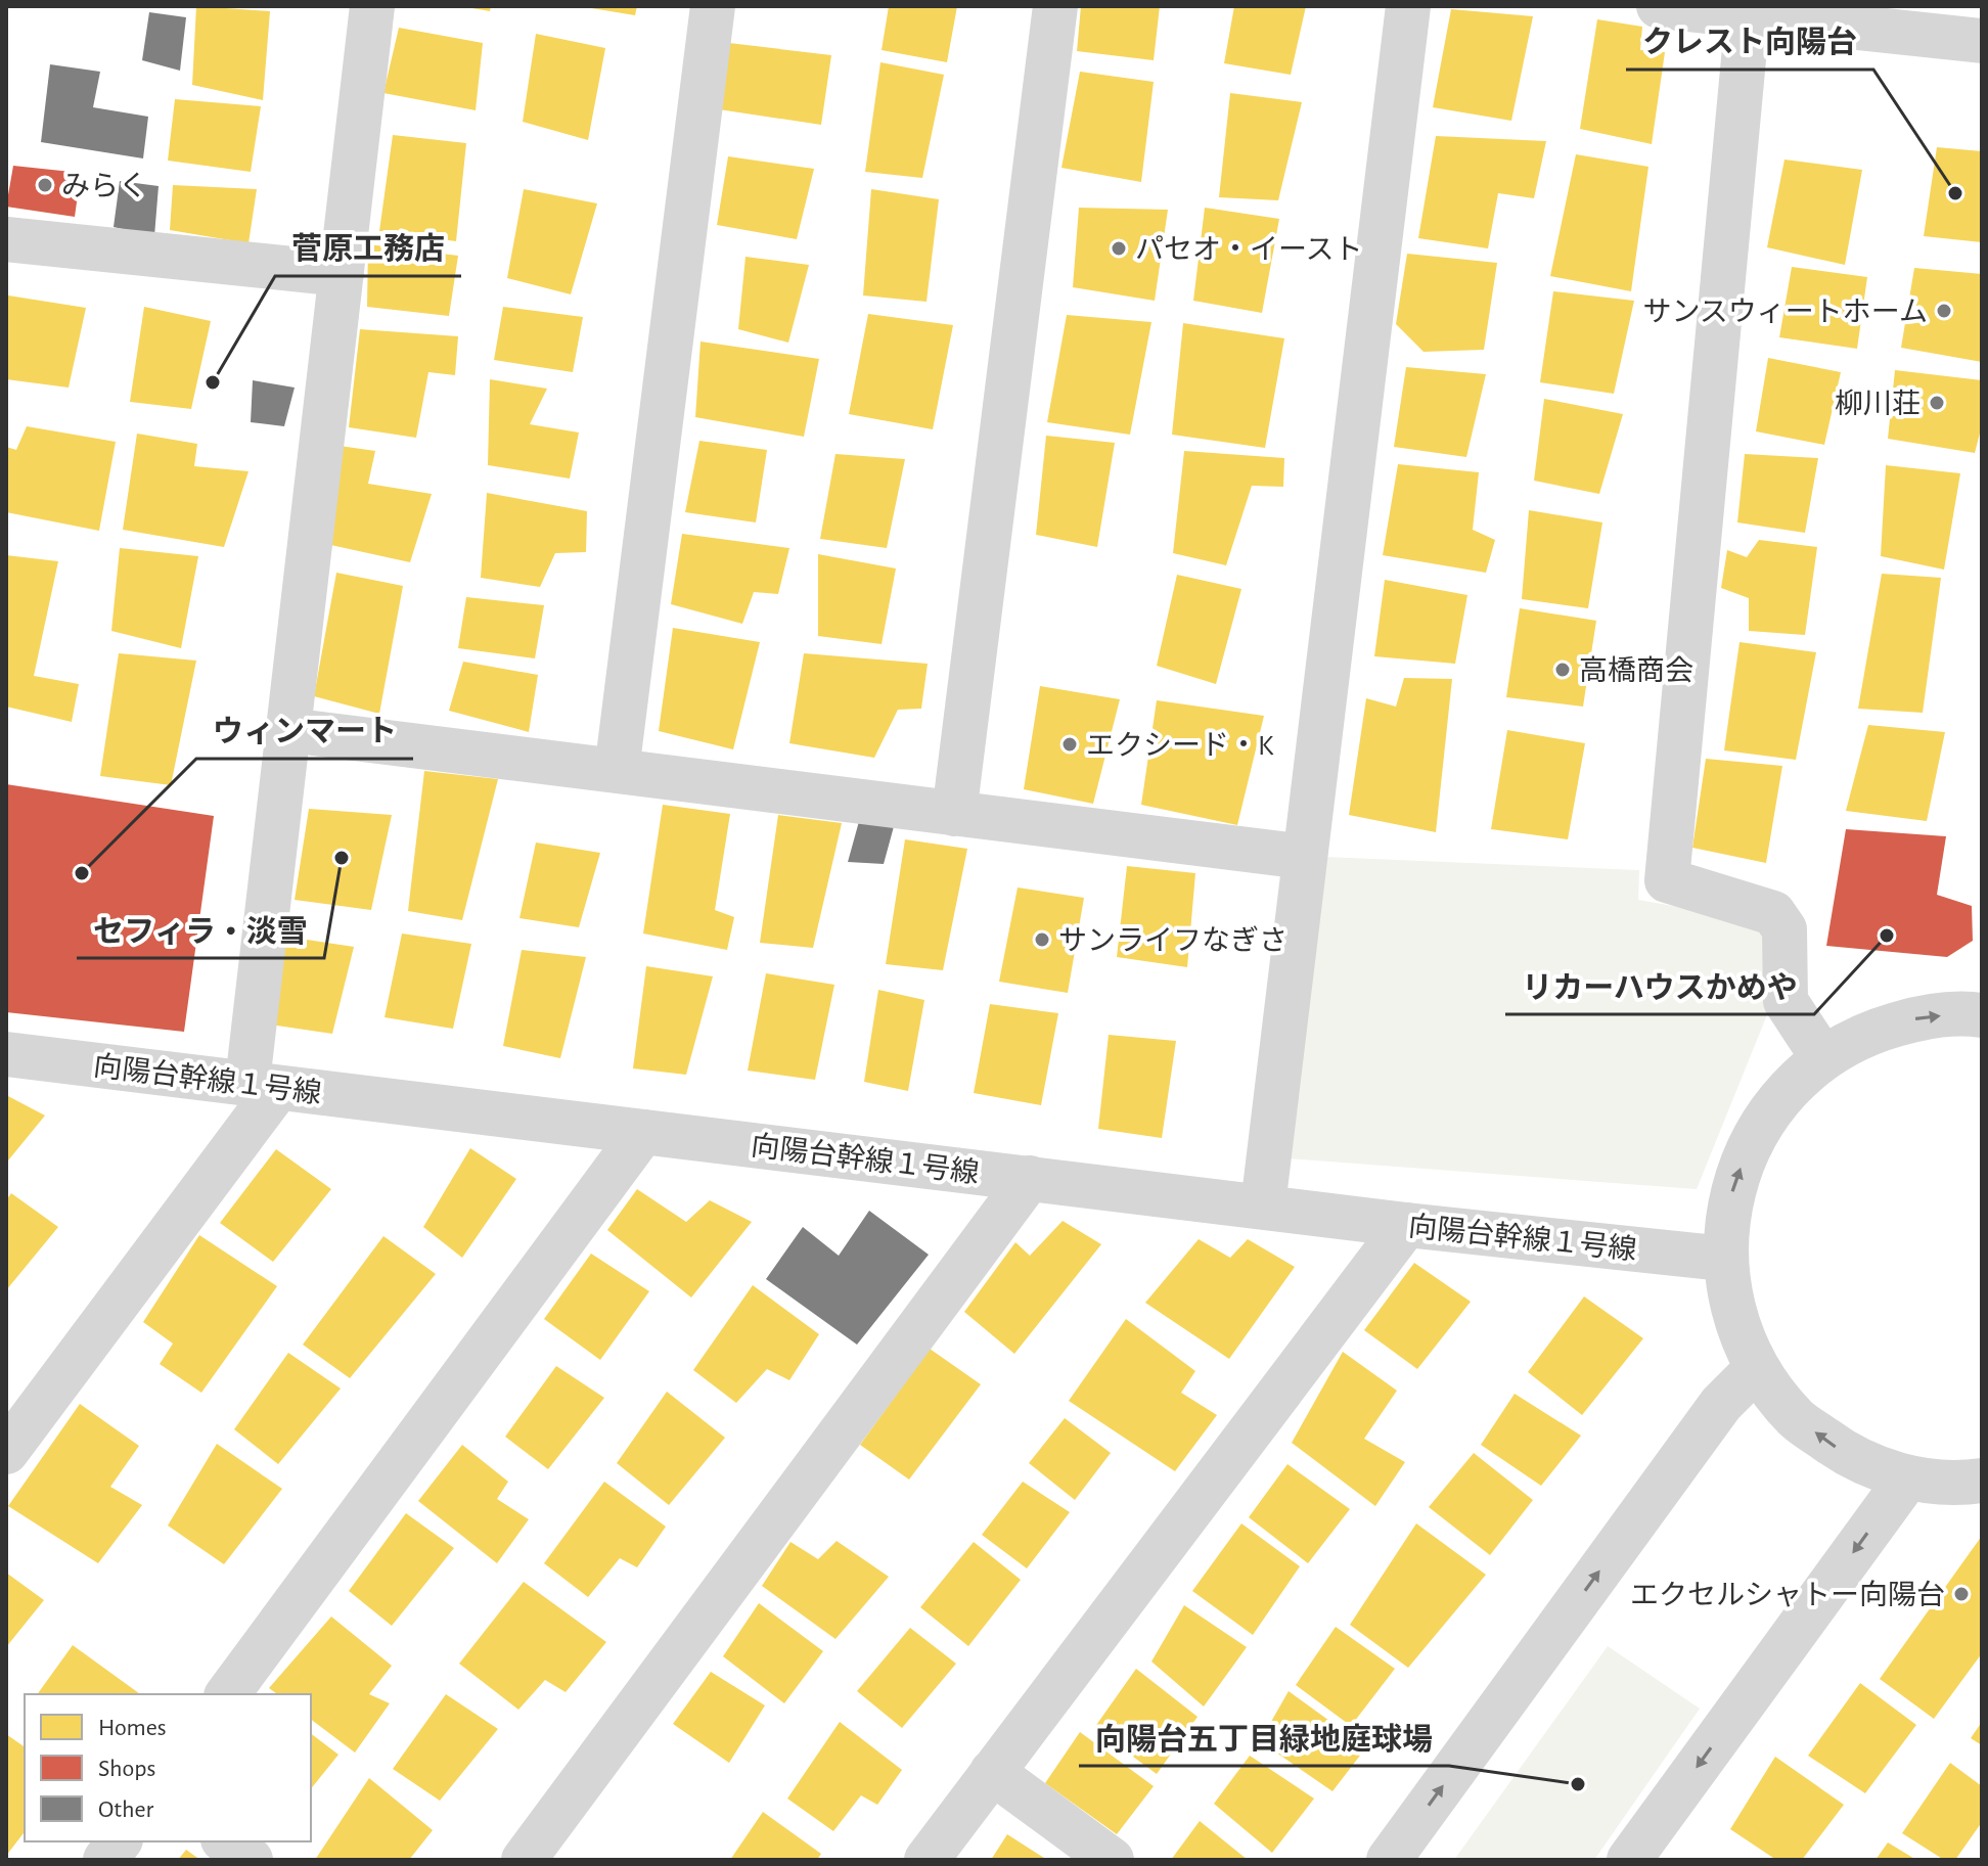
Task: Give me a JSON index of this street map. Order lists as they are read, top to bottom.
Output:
{
  "streets": {
    "street": ["向陽台幹線１号線"]
  },
  "places": [
    "みらく",
    "クレスト向陽台",
    "パセオ・イースト",
    "サンスウィートホーム",
    "菅原工務店",
    "柳川荘",
    "高橋商会",
    "エクシード・K",
    "セフィラ・淡雪",
    "ウィンマート",
    "リカーハウスかめや",
    "サンライフなぎさ",
    "エクセルシャトー向陽台",
    "向陽台五丁目緑地庭球場"
  ],
  "legend": ["Homes", "Shops", "Other"]
}
